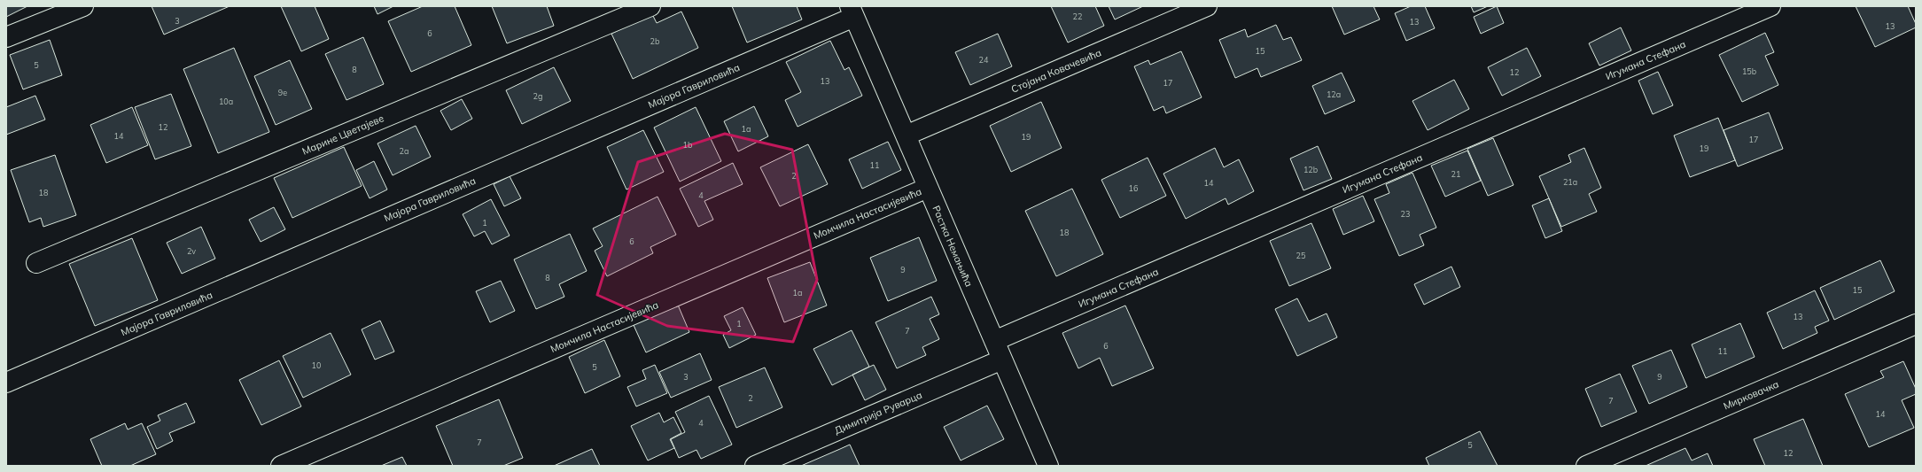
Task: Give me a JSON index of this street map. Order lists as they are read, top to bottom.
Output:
{
  "streets": {
    "street": [
      "Игумана Стефана",
      "Стојана Ковачевића",
      "Мајора Гавриловића",
      "Марине Цветајеве",
      "Момчила Настасијевића",
      "Растка Немањића",
      "Мирковачка",
      "Димитрија Руварца"
    ]
  },
  "crossings": [
    ["Игумана Стефана", "Растка Немањића"],
    ["Стојана Ковачевића", "Растка Немањића"],
    ["Мајора Гавриловића", "Растка Немањића"],
    ["Момчила Настасијевића", "Растка Немањића"],
    ["Растка Немањића", "Димитрија Руварца"]
  ],
  "house_numbers": [
    "22",
    "3",
    "13",
    "13",
    "6",
    "2b",
    "15",
    "24",
    "5",
    "8",
    "15b",
    "12",
    "13",
    "17",
    "9e",
    "12a",
    "2g",
    "10a",
    "12",
    "1a",
    "14",
    "19",
    "17",
    "1b",
    "19",
    "2a",
    "11",
    "12b",
    "21",
    "2",
    "21a",
    "14",
    "16",
    "18",
    "4",
    "23",
    "1",
    "18",
    "6",
    "2v",
    "25",
    "9",
    "8",
    "15",
    "1a",
    "13",
    "1",
    "7",
    "6",
    "11",
    "10",
    "5",
    "3",
    "9",
    "2",
    "7",
    "14",
    "4",
    "7",
    "5",
    "12"
  ]
}
